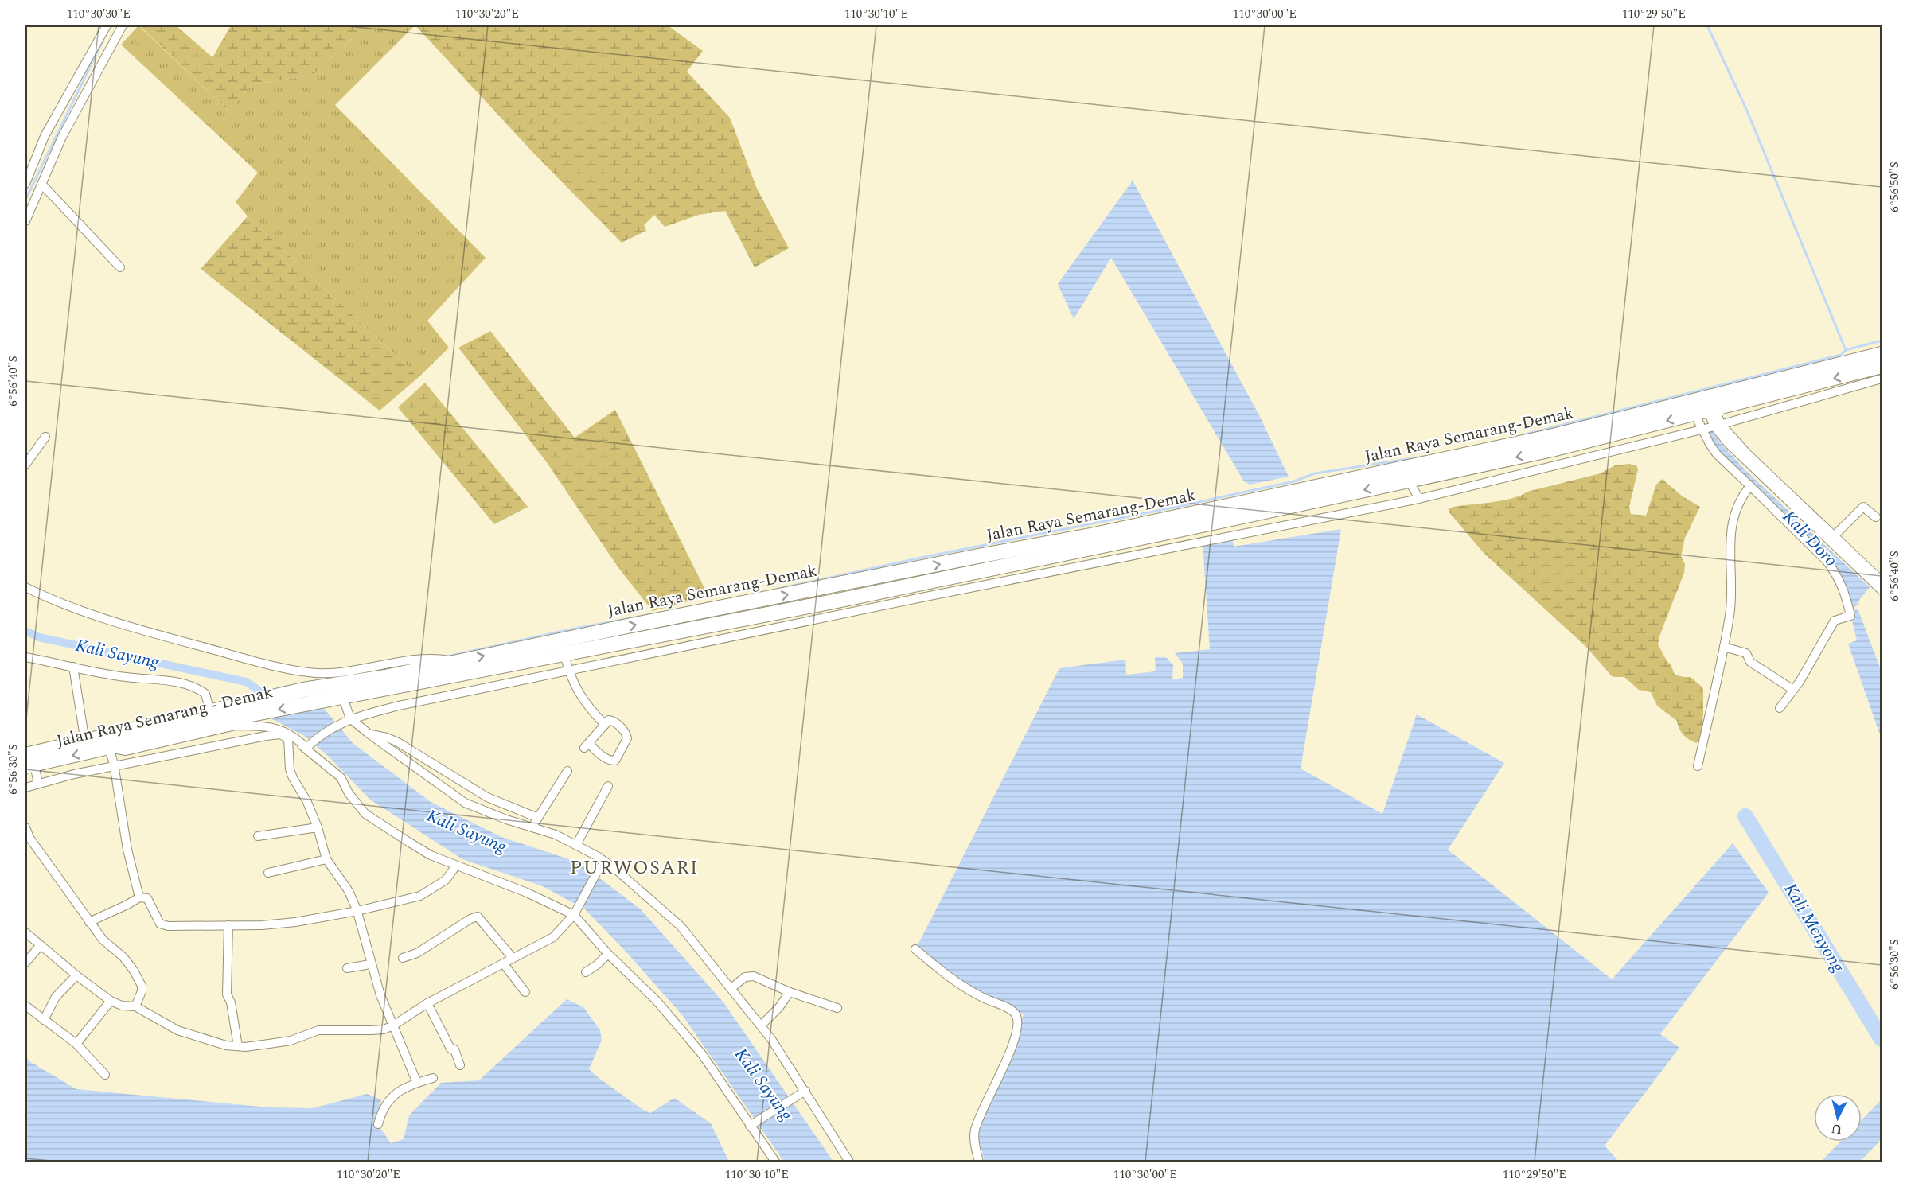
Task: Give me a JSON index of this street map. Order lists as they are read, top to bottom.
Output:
{
  "streets": {
    "highway": ["Jalan Raya Semarang-Demak", "Jalan Raya Semarang - Demak"]
  },
  "crossings": [
    ["Jalan Raya Semarang-Demak", "Jalan Raya Semarang - Demak"]
  ],
  "districts": ["PURWOSARI"],
  "water": ["Kali Doro", "Kali Sayung", "Kali Menyong"],
  "north": "bottom",
  "coordinates": [
    "110°30'30\"E",
    "110°30'20\"E",
    "110°30'10\"E",
    "110°30'00\"E",
    "110°29'50\"E",
    "6°56'50\"S",
    "6°56'40\"S",
    "6°56'30\"S"
  ]
}
